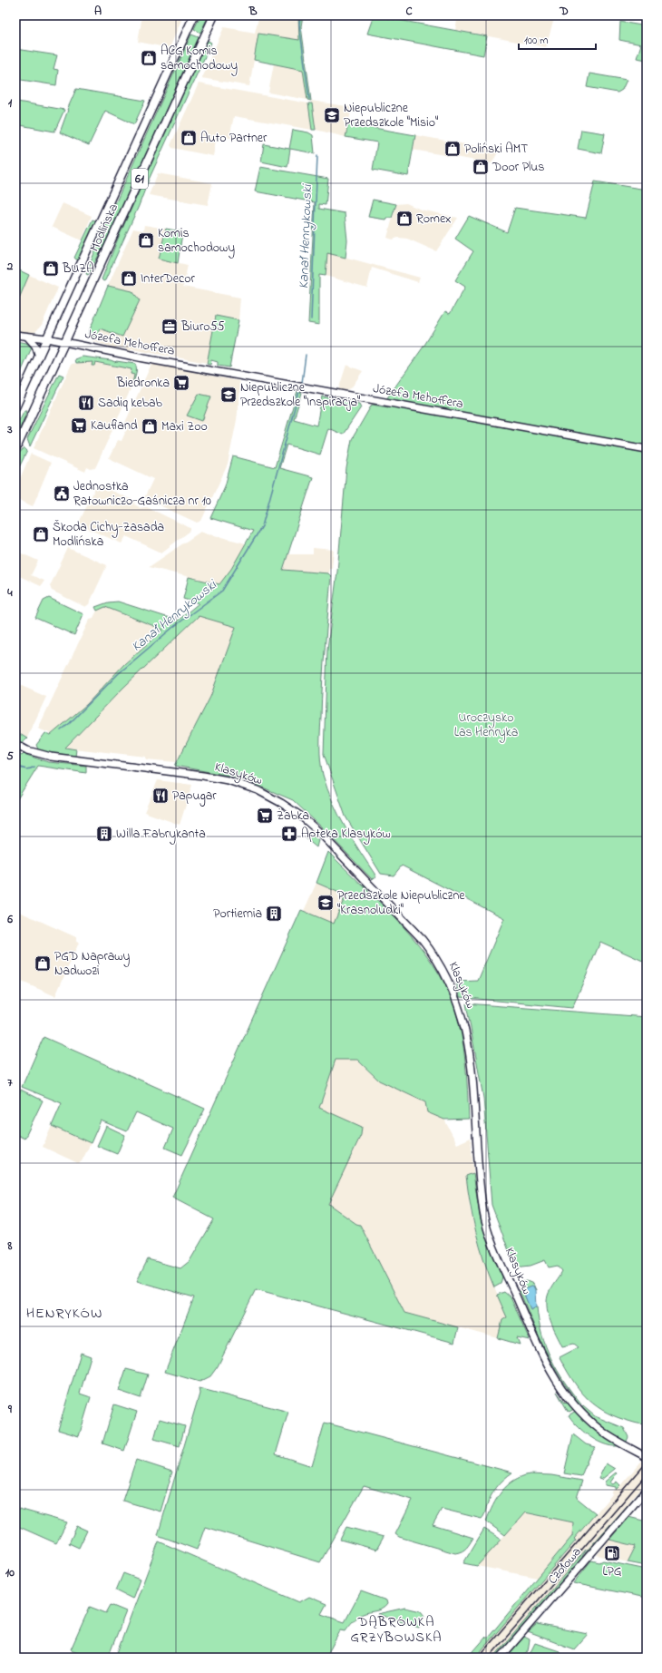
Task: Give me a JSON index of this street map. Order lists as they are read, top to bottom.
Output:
{
  "streets": {
    "main road": ["61", "Modlińska"],
    "street": ["Józefa Mehoffera", "Klasyków", "Czołowa"]
  },
  "crossings": [
    ["Modlińska", "Józefa Mehoffera"]
  ],
  "districts": ["HENRYKÓW", "DĄBRÓWKA GRZYBOWSKA"],
  "water": ["Kanał Henrykowski"],
  "parks": ["Uroczysko Las Henryka"],
  "places": {
    "shop": [
      "ACG Komis samochodowy",
      "Auto Partner",
      "Poliński AMT",
      "Door Plus",
      "Romex",
      "Komis samochodowy",
      "BUZA",
      "InterDecor",
      "Maxi Zoo",
      "Škoda Cichy-Zasada Modlińska",
      "PGD Naprawy Nadwozi"
    ],
    "school or university": ["Niepubliczne Przedszkole \"Misio\"", "Niepubliczne Przedszkole \"Inspiracja\"", "Przedszkole Niepubliczne \"Krasnoludki\""],
    "office": ["Biuro55"],
    "supermarket": ["Biedronka", "Kaufland", "Żabka"],
    "restaurant": ["Sadiq kebab", "Papugar"],
    "public building": ["Jednostka Ratowniczo-Gaśnicza nr 10"],
    "building": ["Willa Fabrykanta", "Portiernia"],
    "pharmacy": ["Apteka Klasyków"],
    "fuel station": ["LPG"]
  },
  "scale_bar": "100 m",
  "grid": {
    "columns": [
      "A",
      "B",
      "C",
      "D"
    ],
    "rows": [
      "1",
      "2",
      "3",
      "4",
      "5",
      "6",
      "7",
      "8",
      "9",
      "10"
    ]
  }
}
